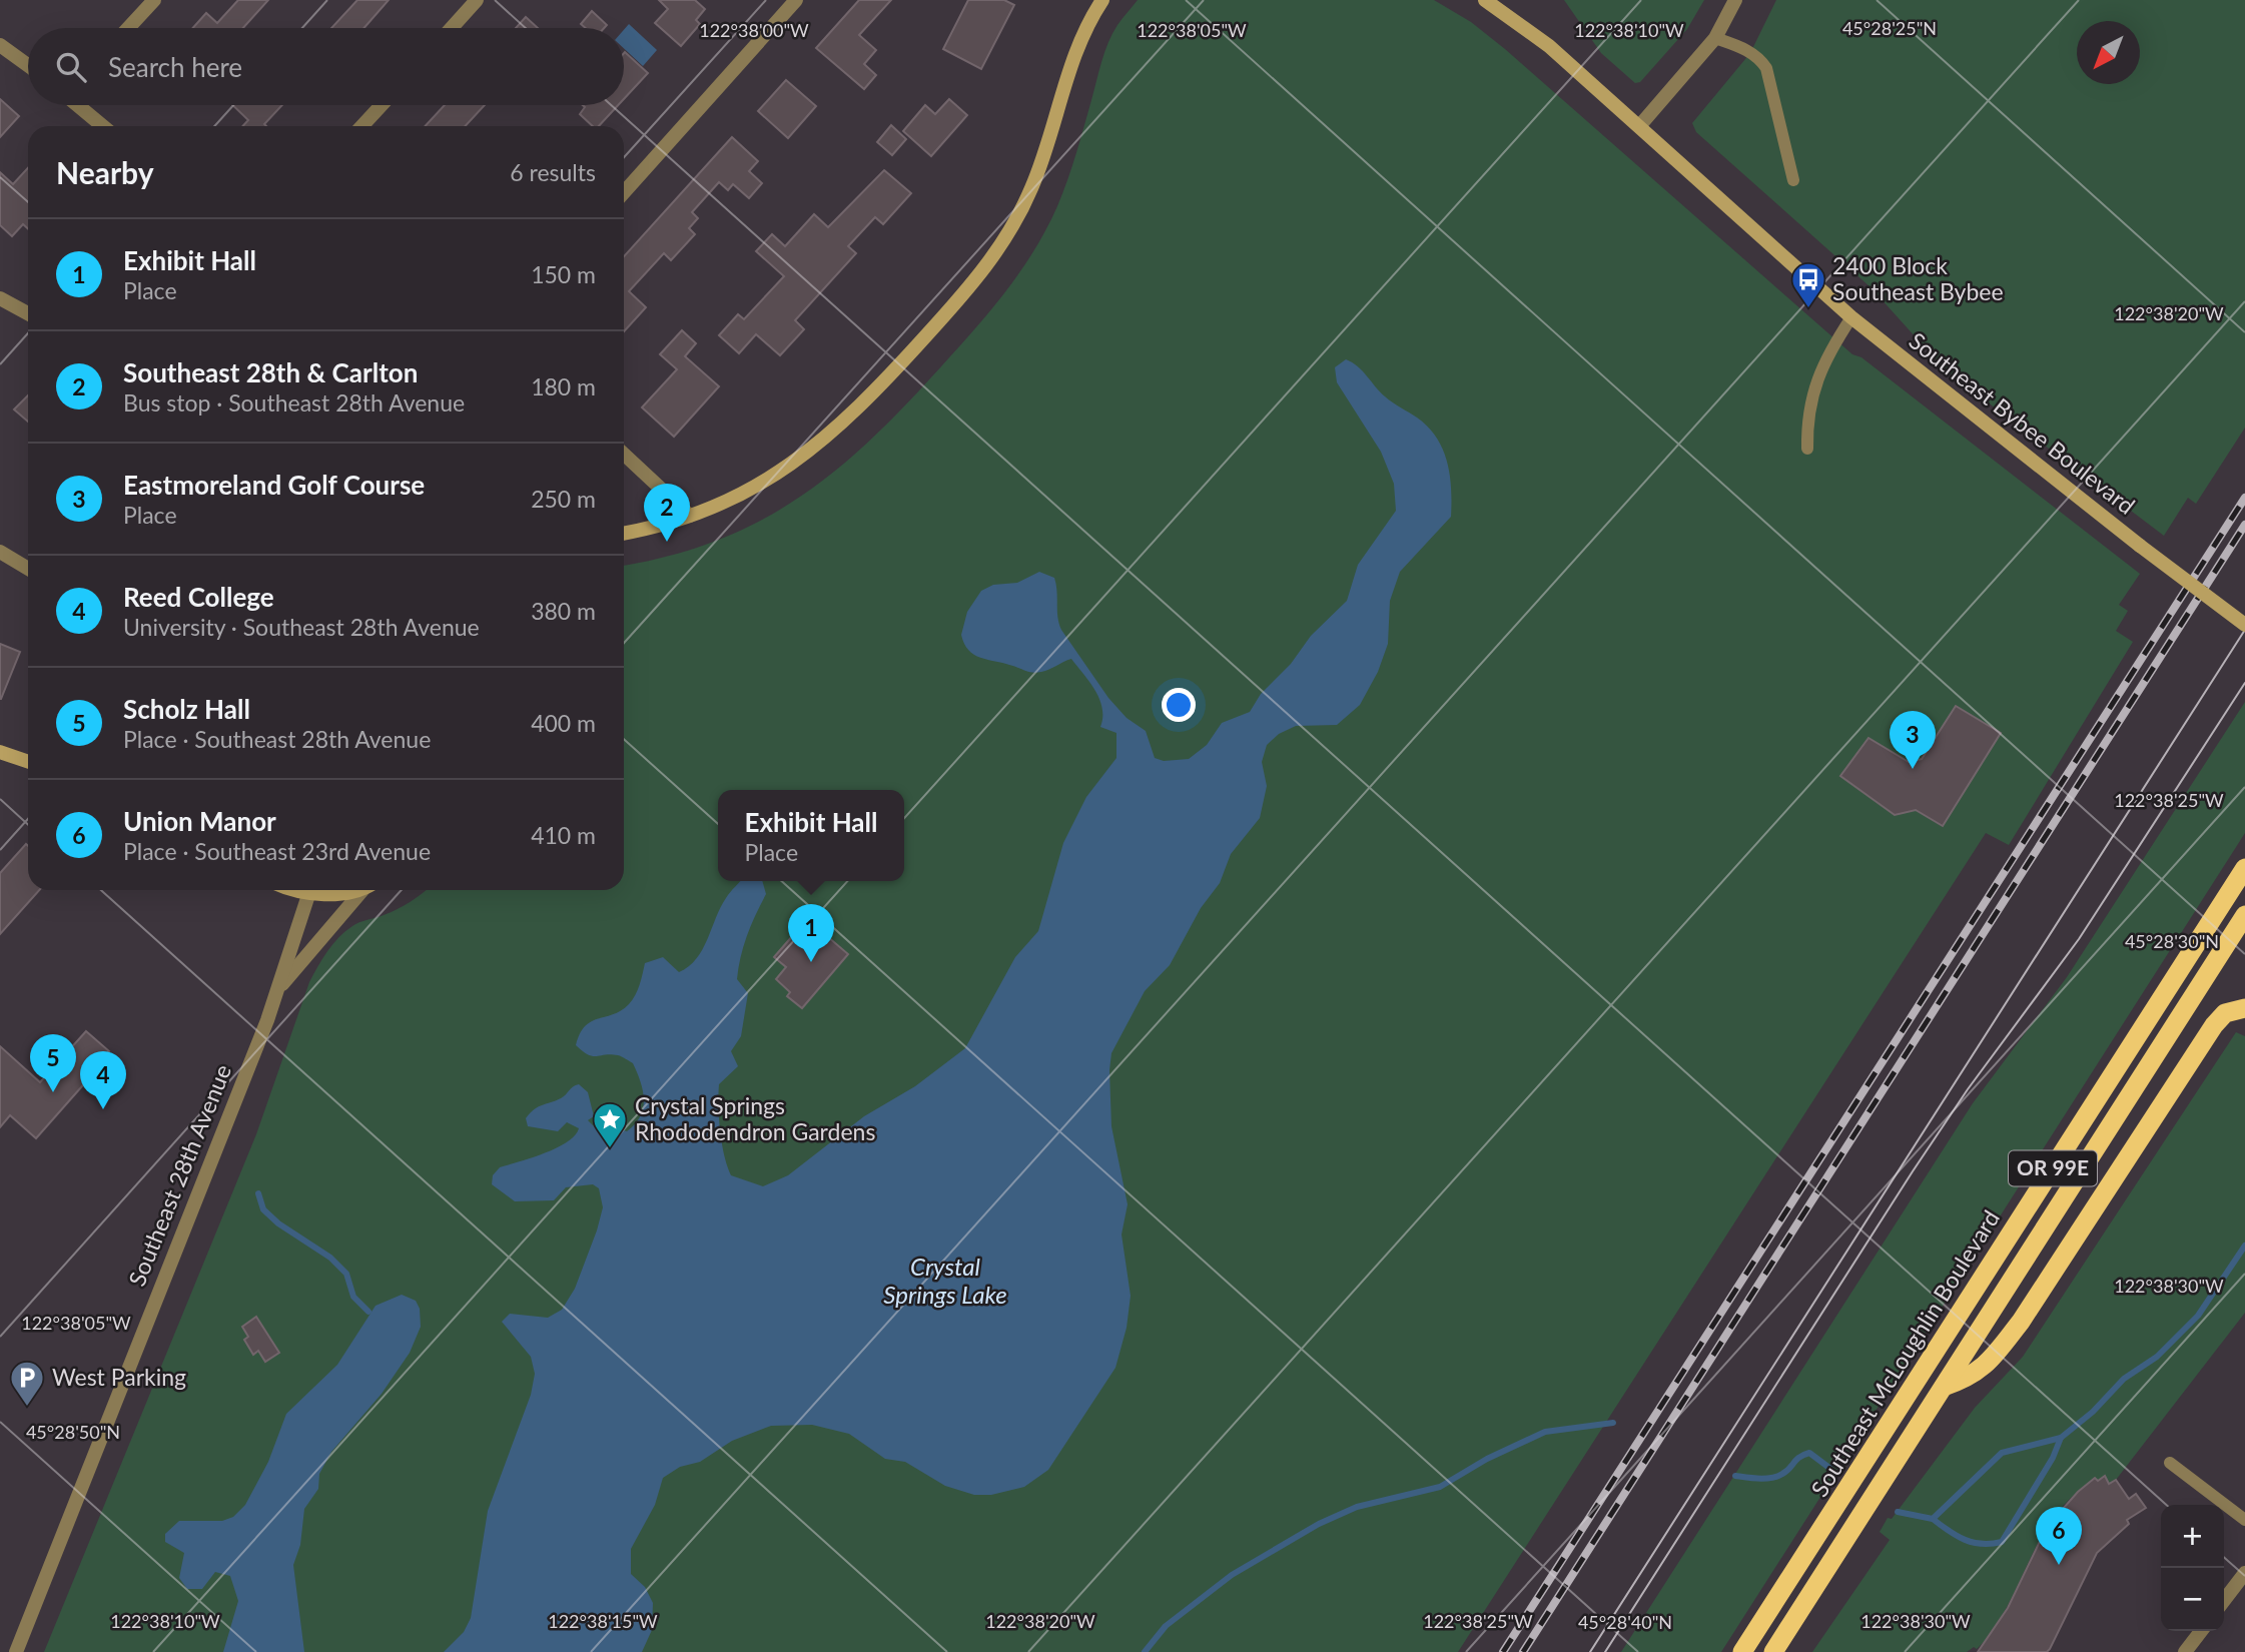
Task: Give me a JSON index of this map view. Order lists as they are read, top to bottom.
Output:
{
  "streets": {
    "highway": ["OR 99E", "Southeast McLoughlin Boulevard"],
    "main road": ["Southeast Bybee Boulevard"],
    "street": ["Southeast 28th Avenue"]
  },
  "water": ["Crystal Springs Lake"],
  "places": {
    "bus stop": ["2400 Block Southeast Bybee"],
    "place": ["Crystal Springs Rhododendron Gardens"],
    "parking": ["West Parking"]
  },
  "north": "bottom left",
  "page": {
    "search": "Search here",
    "heading": ["Nearby", "6 results"],
    "list": [
      {
        "mark": "1",
        "name": "Exhibit Hall",
        "note": "Place",
        "value": "150 m"
      },
      {
        "mark": "2",
        "name": "Southeast 28th & Carlton",
        "note": "Bus stop · Southeast 28th Avenue",
        "value": "180 m"
      },
      {
        "mark": "3",
        "name": "Eastmoreland Golf Course",
        "note": "Place",
        "value": "250 m"
      },
      {
        "mark": "4",
        "name": "Reed College",
        "note": "University · Southeast 28th Avenue",
        "value": "380 m"
      },
      {
        "mark": "5",
        "name": "Scholz Hall",
        "note": "Place · Southeast 28th Avenue",
        "value": "400 m"
      },
      {
        "mark": "6",
        "name": "Union Manor",
        "note": "Place · Southeast 23rd Avenue",
        "value": "410 m"
      }
    ],
    "pins": [
      "2",
      "3",
      "1",
      "5",
      "4",
      "6"
    ],
    "popup": ["Exhibit Hall", "Place"],
    "map_buttons": ["+", "−"]
  },
  "coordinates": [
    "45°28'25\"N",
    "122°38'00\"W",
    "122°38'10\"W",
    "122°38'05\"W",
    "122°38'20\"W",
    "122°38'25\"W",
    "45°28'30\"N",
    "122°38'30\"W",
    "45°28'50\"N",
    "122°38'15\"W",
    "45°28'40\"N"
  ]
}
